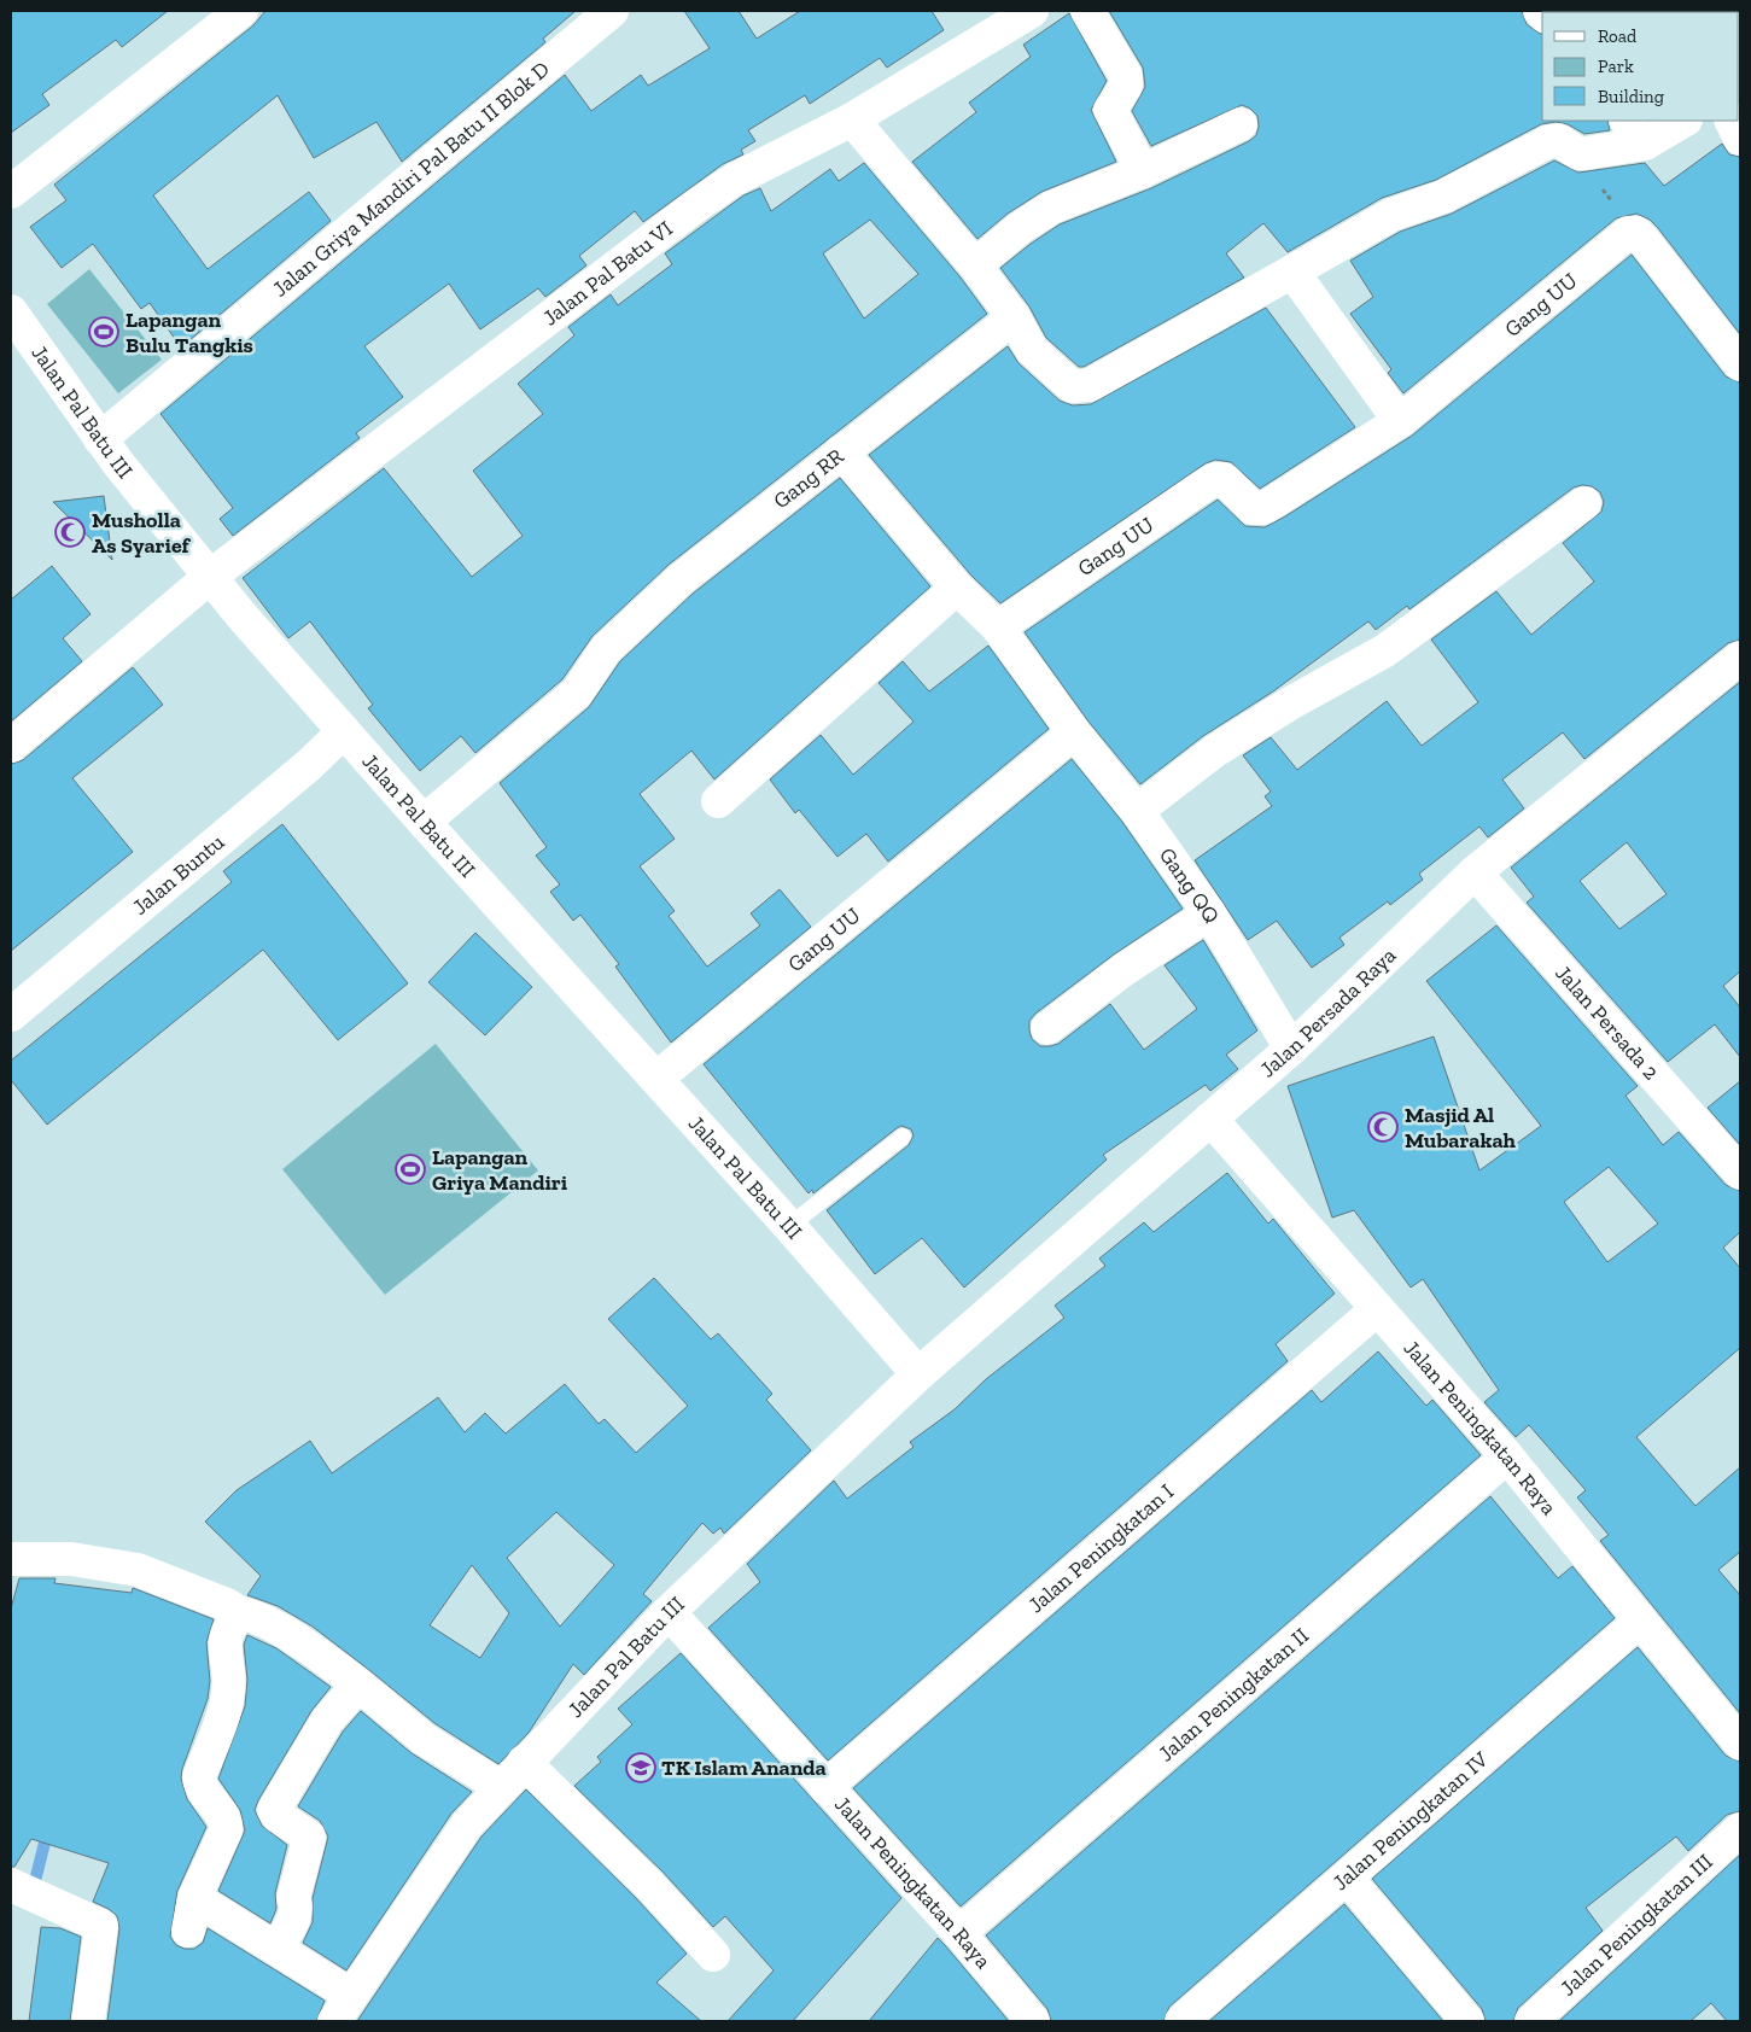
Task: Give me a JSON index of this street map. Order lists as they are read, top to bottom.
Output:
{
  "streets": {
    "street": [
      "Jalan Griya Mandiri Pal Batu II Blok D",
      "Jalan Pal Batu VI",
      "Gang UU",
      "Jalan Pal Batu III",
      "Gang RR",
      "Jalan Buntu",
      "Gang QQ",
      "Jalan Persada Raya",
      "Jalan Persada 2",
      "Jalan Peningkatan Raya",
      "Jalan Peningkatan I",
      "Jalan Peningkatan II",
      "Jalan Peningkatan IV",
      "Jalan Peningkatan III"
    ]
  },
  "crossings": [
    ["Jalan Griya Mandiri Pal Batu II Blok D", "Jalan Pal Batu III"],
    ["Jalan Pal Batu VI", "Jalan Pal Batu III"],
    ["Gang UU", "Jalan Pal Batu III"],
    ["Gang UU", "Gang QQ"],
    ["Jalan Pal Batu III", "Gang RR"],
    ["Jalan Pal Batu III", "Jalan Buntu"],
    ["Jalan Pal Batu III", "Jalan Persada Raya"],
    ["Jalan Pal Batu III", "Jalan Peningkatan Raya"],
    ["Gang QQ", "Jalan Persada Raya"],
    ["Jalan Persada Raya", "Jalan Persada 2"],
    ["Jalan Persada Raya", "Jalan Peningkatan Raya"],
    ["Jalan Peningkatan Raya", "Jalan Peningkatan I"],
    ["Jalan Peningkatan Raya", "Jalan Peningkatan II"],
    ["Jalan Peningkatan Raya", "Jalan Peningkatan IV"]
  ],
  "places": {
    "sports": ["Lapangan Bulu Tangkis", "Lapangan Griya Mandiri"],
    "mosque": ["Musholla As Syarief", "Masjid Al Mubarakah"],
    "school or university": ["TK Islam Ananda"]
  },
  "legend": ["Road", "Park", "Building"]
}
